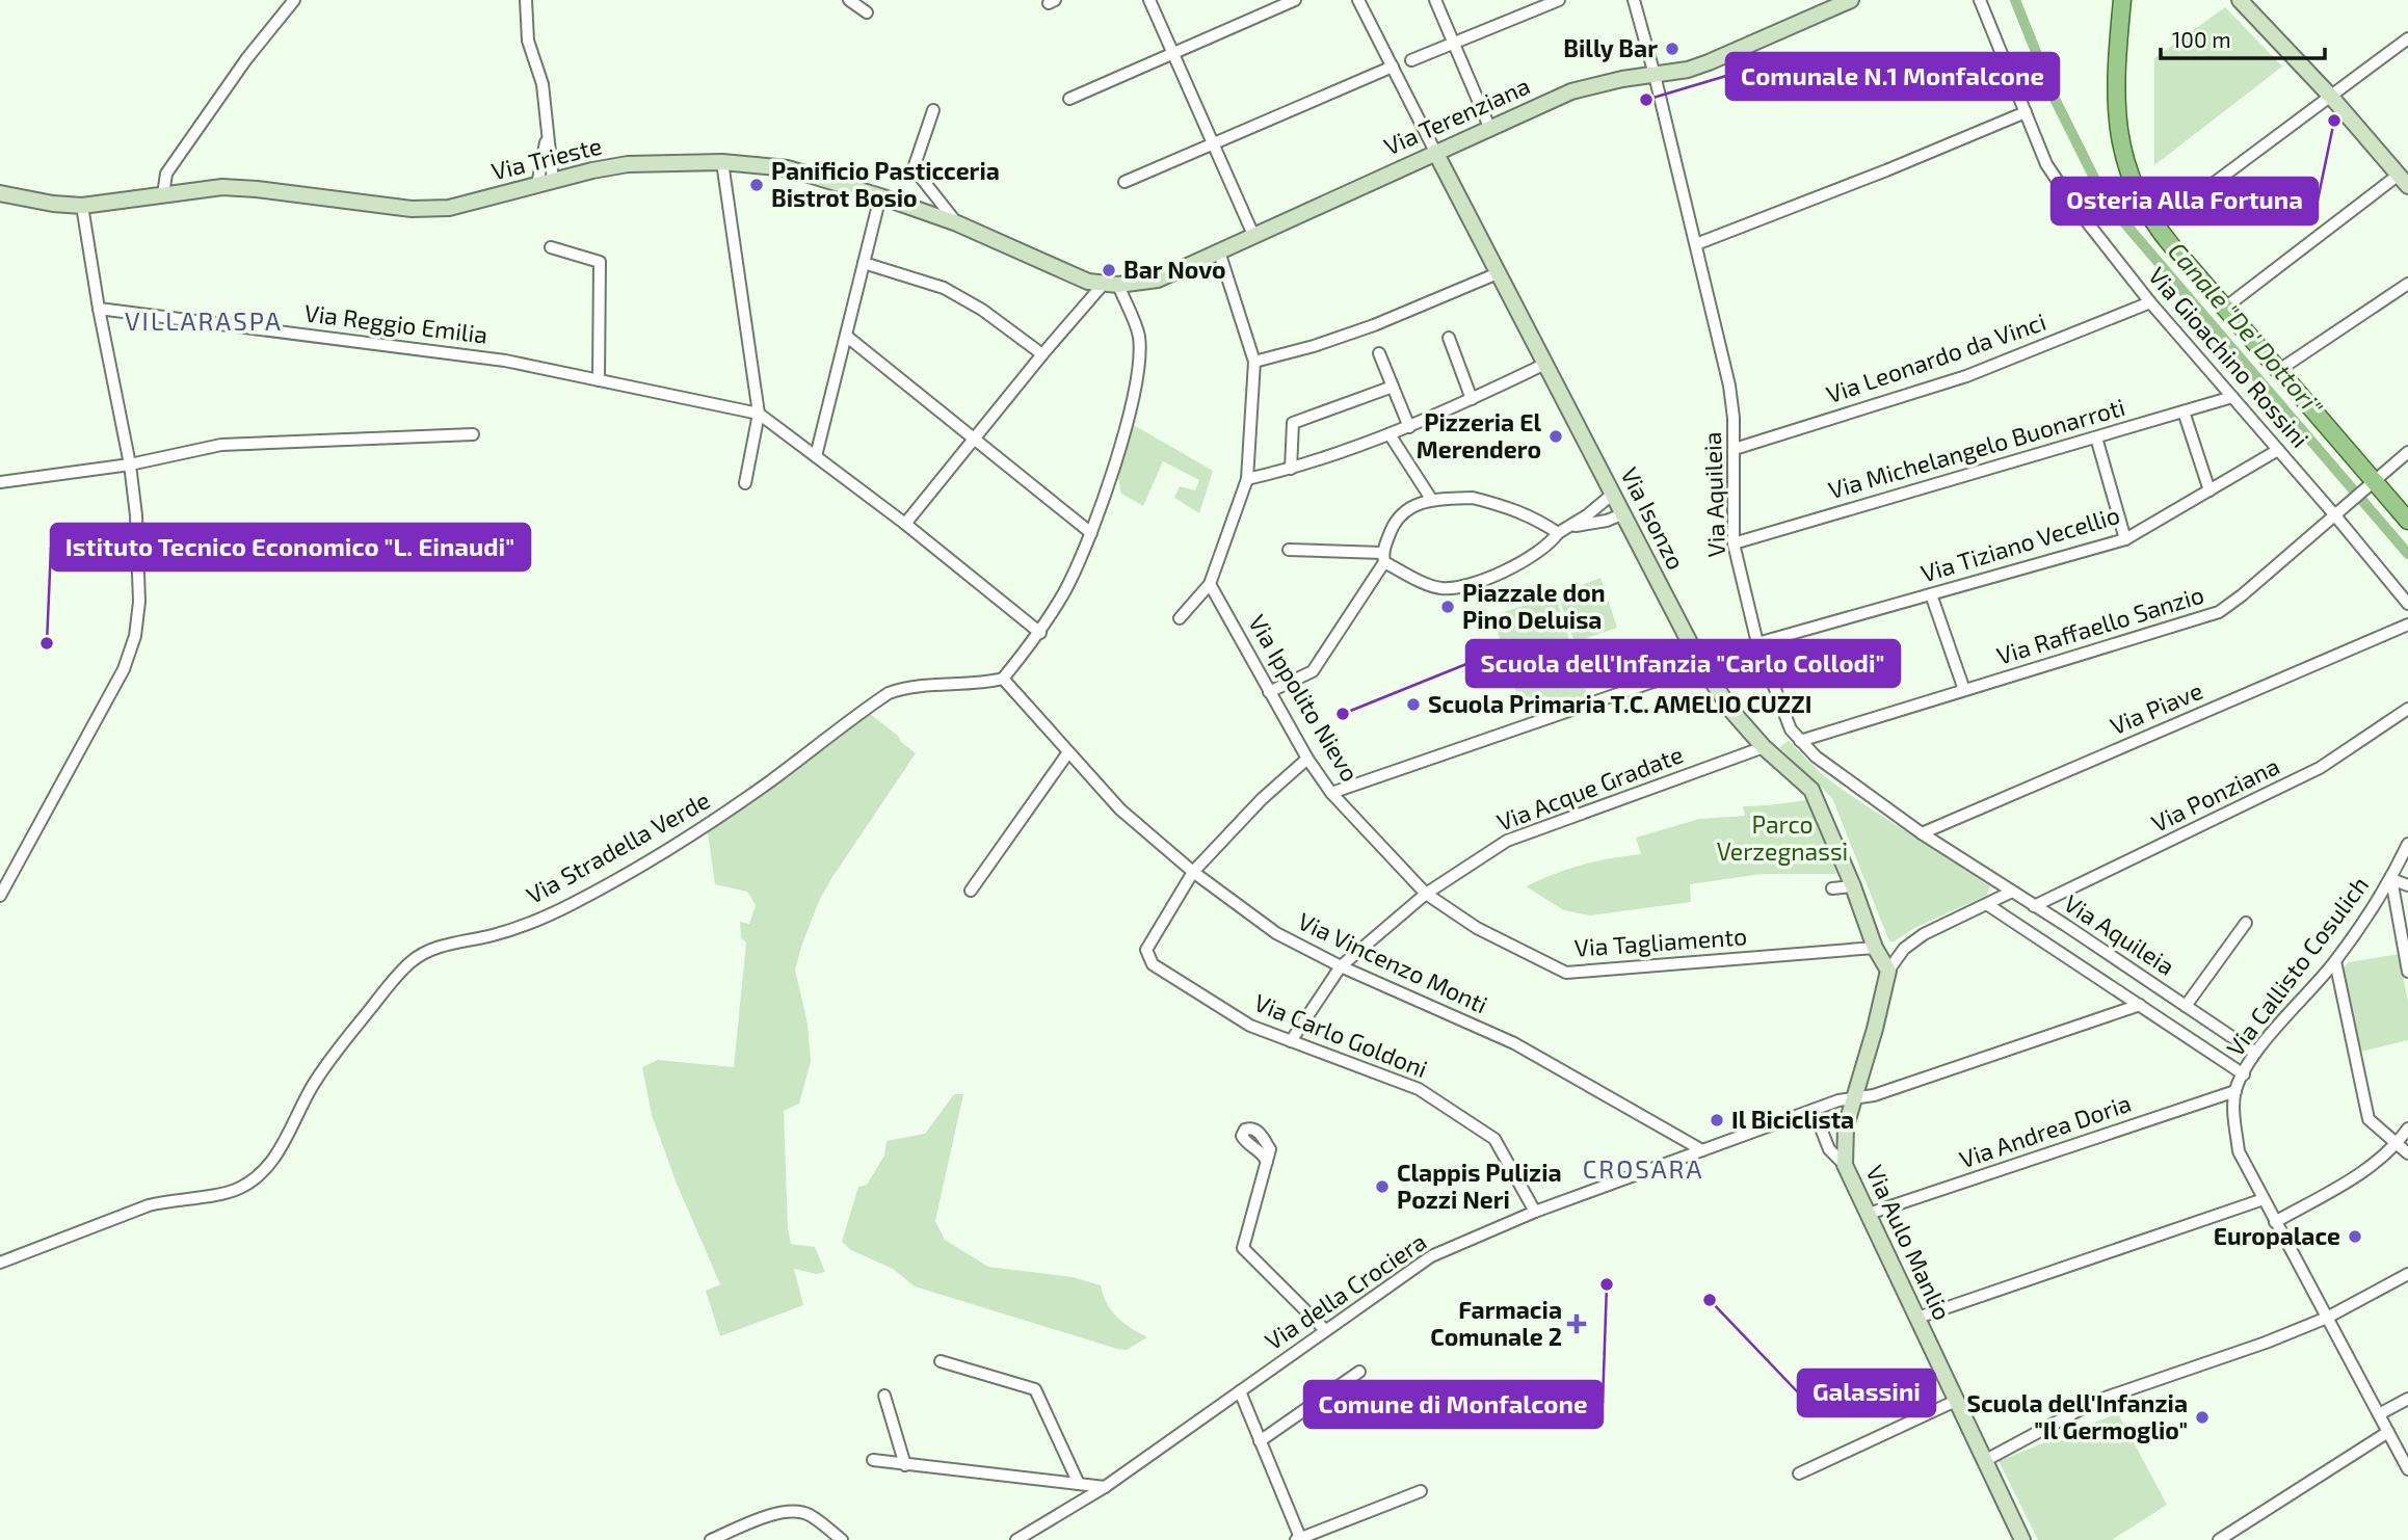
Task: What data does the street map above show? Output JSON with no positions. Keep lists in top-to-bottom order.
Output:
{
  "streets": {
    "street": [
      "Via Terenziana",
      "Via Trieste",
      "Via Reggio Emilia",
      "Via Gioachino Rossini",
      "Via Leonardo da Vinci",
      "Via Michelangelo Buonarroti",
      "Via Aquileia",
      "Via Isonzo",
      "Via Tiziano Vecellio",
      "Via Raffaello Sanzio",
      "Via Ippolito Nievo",
      "Via Piave",
      "Via Acque Gradate",
      "Via Ponziana",
      "Via Stradella Verde",
      "Via Tagliamento",
      "Via Vincenzo Monti",
      "Via Callisto Cosulich",
      "Via Carlo Goldoni",
      "Via Andrea Doria",
      "Via Aulo Manlio",
      "Via della Crociera"
    ]
  },
  "crossings": [
    ["Via Terenziana", "Via Trieste"],
    ["Via Terenziana", "Via Aquileia"],
    ["Via Terenziana", "Via Isonzo"],
    ["Via Gioachino Rossini", "Via Leonardo da Vinci"],
    ["Via Gioachino Rossini", "Via Michelangelo Buonarroti"],
    ["Via Gioachino Rossini", "Via Tiziano Vecellio"],
    ["Via Gioachino Rossini", "Via Raffaello Sanzio"],
    ["Via Leonardo da Vinci", "Via Aquileia"],
    ["Via Michelangelo Buonarroti", "Via Aquileia"],
    ["Via Aquileia", "Via Tiziano Vecellio"],
    ["Via Aquileia", "Via Raffaello Sanzio"],
    ["Via Aquileia", "Via Piave"],
    ["Via Aquileia", "Via Ponziana"],
    ["Via Aquileia", "Via Callisto Cosulich"],
    ["Via Aquileia", "Via Aulo Manlio"],
    ["Via Aquileia", "Via della Crociera"],
    ["Via Isonzo", "Via Acque Gradate"],
    ["Via Isonzo", "Via Tagliamento"],
    ["Via Isonzo", "Via Aulo Manlio"],
    ["Via Ippolito Nievo", "Via Acque Gradate"],
    ["Via Ippolito Nievo", "Via Tagliamento"],
    ["Via Acque Gradate", "Via Tagliamento"],
    ["Via Acque Gradate", "Via Vincenzo Monti"],
    ["Via Acque Gradate", "Via Carlo Goldoni"],
    ["Via Stradella Verde", "Via Vincenzo Monti"],
    ["Via Vincenzo Monti", "Via Carlo Goldoni"],
    ["Via Vincenzo Monti", "Via della Crociera"],
    ["Via Callisto Cosulich", "Via Andrea Doria"],
    ["Via Carlo Goldoni", "Via della Crociera"],
    ["Via Andrea Doria", "Via Aulo Manlio"],
    ["Via Aulo Manlio", "Via della Crociera"]
  ],
  "districts": ["VILLARASPA", "CROSARA"],
  "water": ["Canale \"De' Dottori\""],
  "parks": ["Parco Verzegnassi"],
  "places": {
    "other": [
      "Billy Bar",
      "Comunale N.1 Monfalcone",
      "Osteria Alla Fortuna",
      "Panificio Pasticceria Bistrot Bosio",
      "Bar Novo",
      "Pizzeria El Merendero",
      "Piazzale don Pino Deluisa",
      "Istituto Tecnico Economico \"L. Einaudi\"",
      "Scuola Primaria T.C. AMELIO CUZZI",
      "Scuola dell'Infanzia \"Carlo Collodi\"",
      "Il Biciclista",
      "Clappis Pulizia Pozzi Neri",
      "Europalace",
      "Comune di Monfalcone",
      "Galassini",
      "Scuola dell'Infanzia \"Il Germoglio\""
    ],
    "health": ["Farmacia Comunale 2"]
  },
  "scale_bar": "100 m"
}
